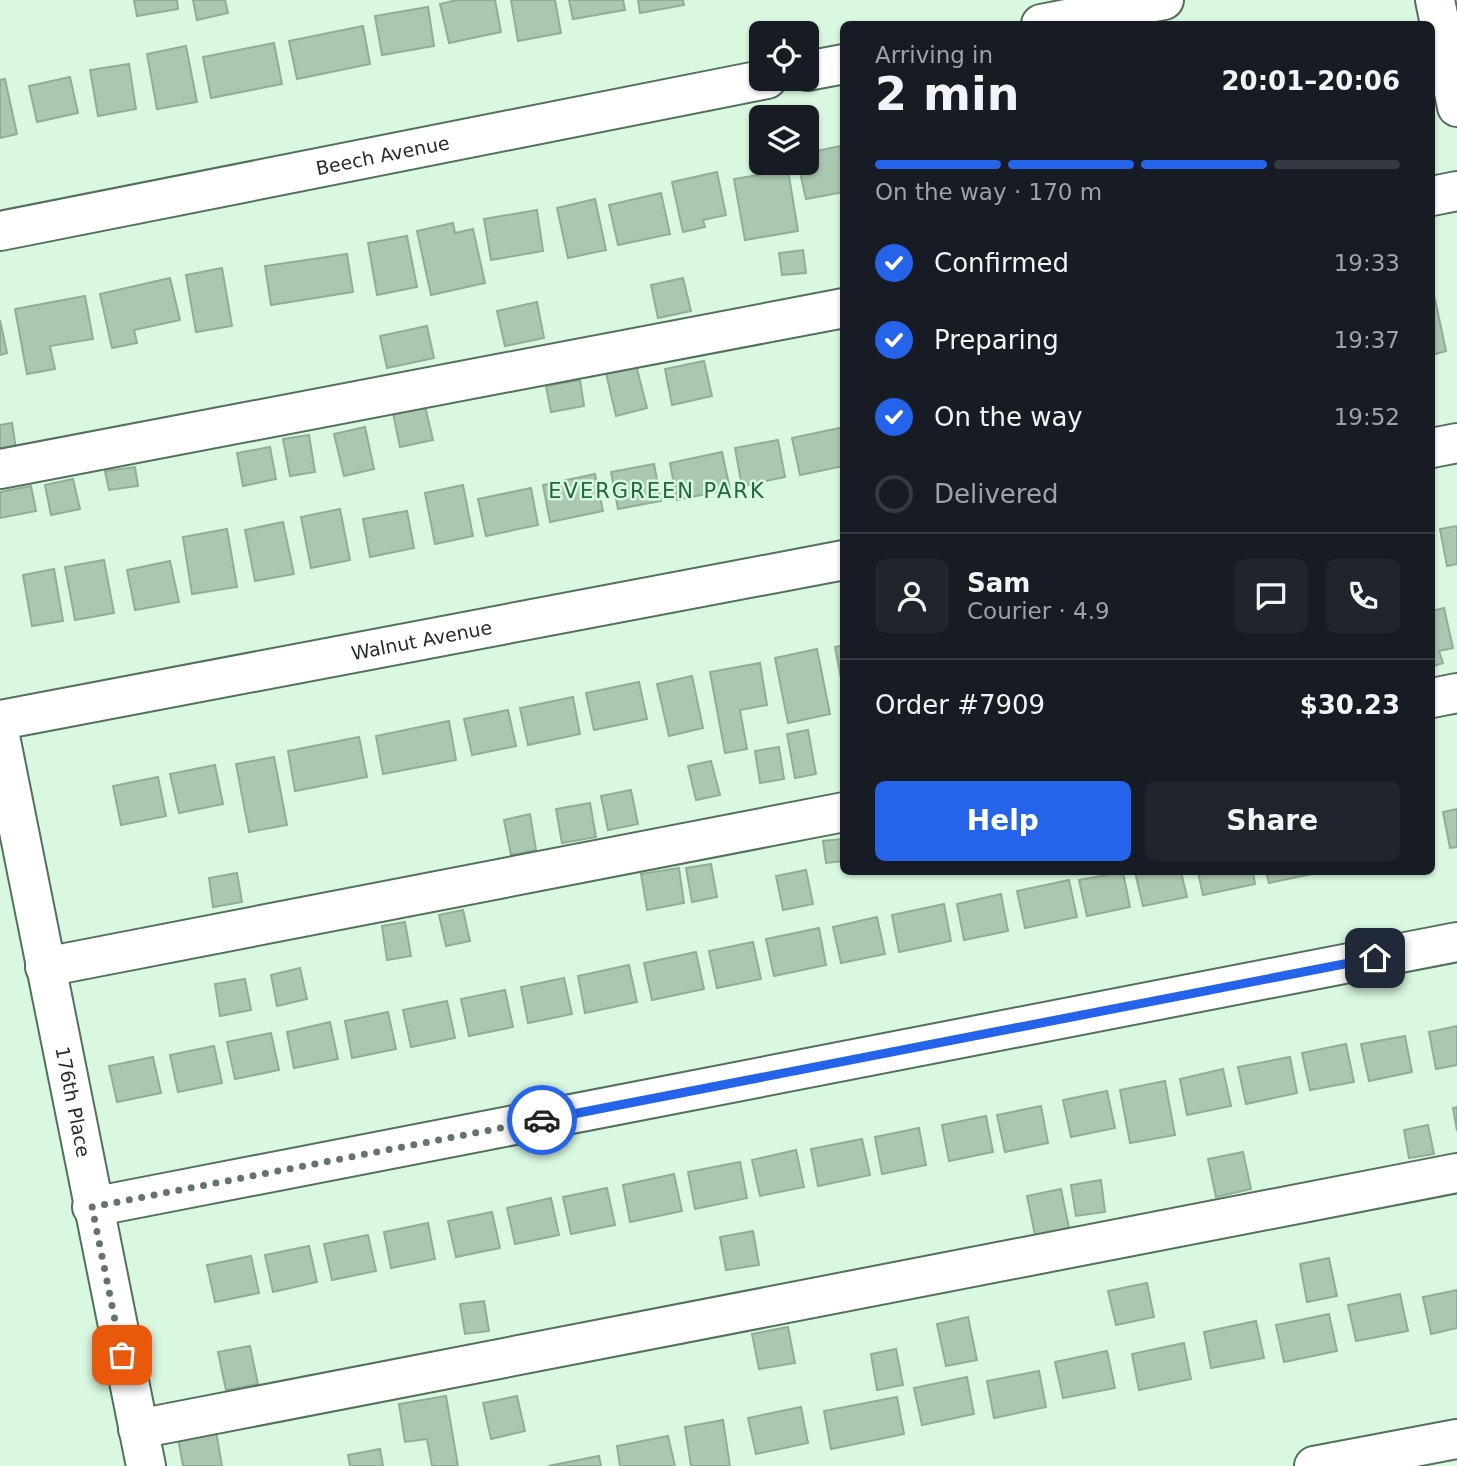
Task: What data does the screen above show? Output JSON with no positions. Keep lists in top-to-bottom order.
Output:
{
  "streets": {
    "street": ["Beech Avenue", "Walnut Avenue", "176th Place"]
  },
  "districts": ["EVERGREEN PARK"],
  "page": {
    "heading": ["2 min", "Arriving in", "20:01–20:06"],
    "panel": [
      "Sam",
      "Courier · 4.9",
      "Order #7909",
      "$30.23"
    ],
    "bar": "On the way · 170 m",
    "list": [
      ["Confirmed", "19:33"],
      ["Preparing", "19:37"],
      ["On the way", "19:52"],
      "Delivered"
    ],
    "buttons": ["Help", "Share"]
  }
}
